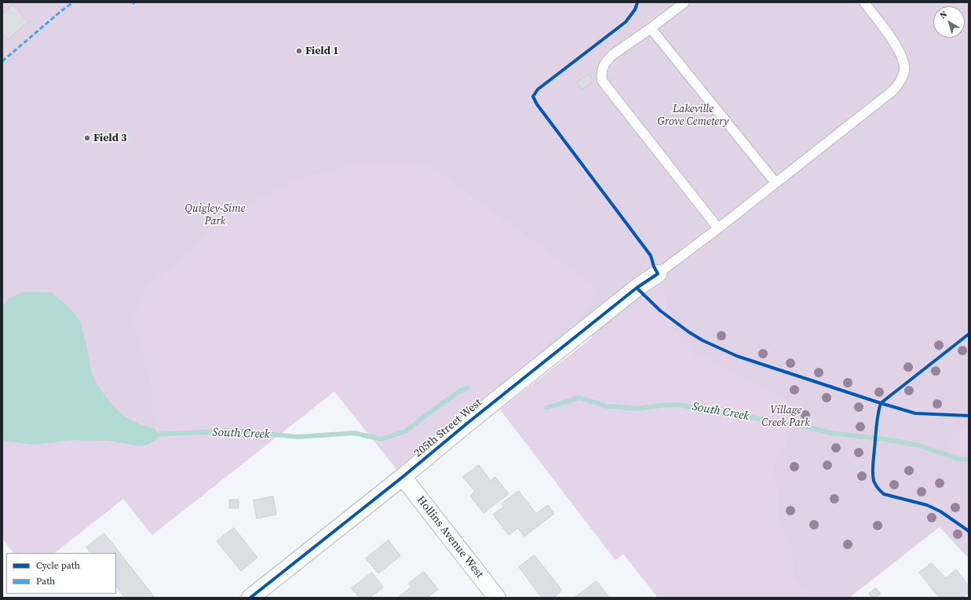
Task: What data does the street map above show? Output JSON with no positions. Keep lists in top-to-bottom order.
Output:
{
  "streets": {
    "street": ["205th Street West", "Hollins Avenue West"]
  },
  "crossings": [
    ["205th Street West", "Hollins Avenue West"]
  ],
  "water": ["South Creek"],
  "parks": ["Lakeville Grove Cemetery", "Quigley-Sime Park", "Village Creek Park"],
  "places": ["Field 1", "Field 3"],
  "legend": ["Cycle path", "Path"],
  "north": "top left"
}
